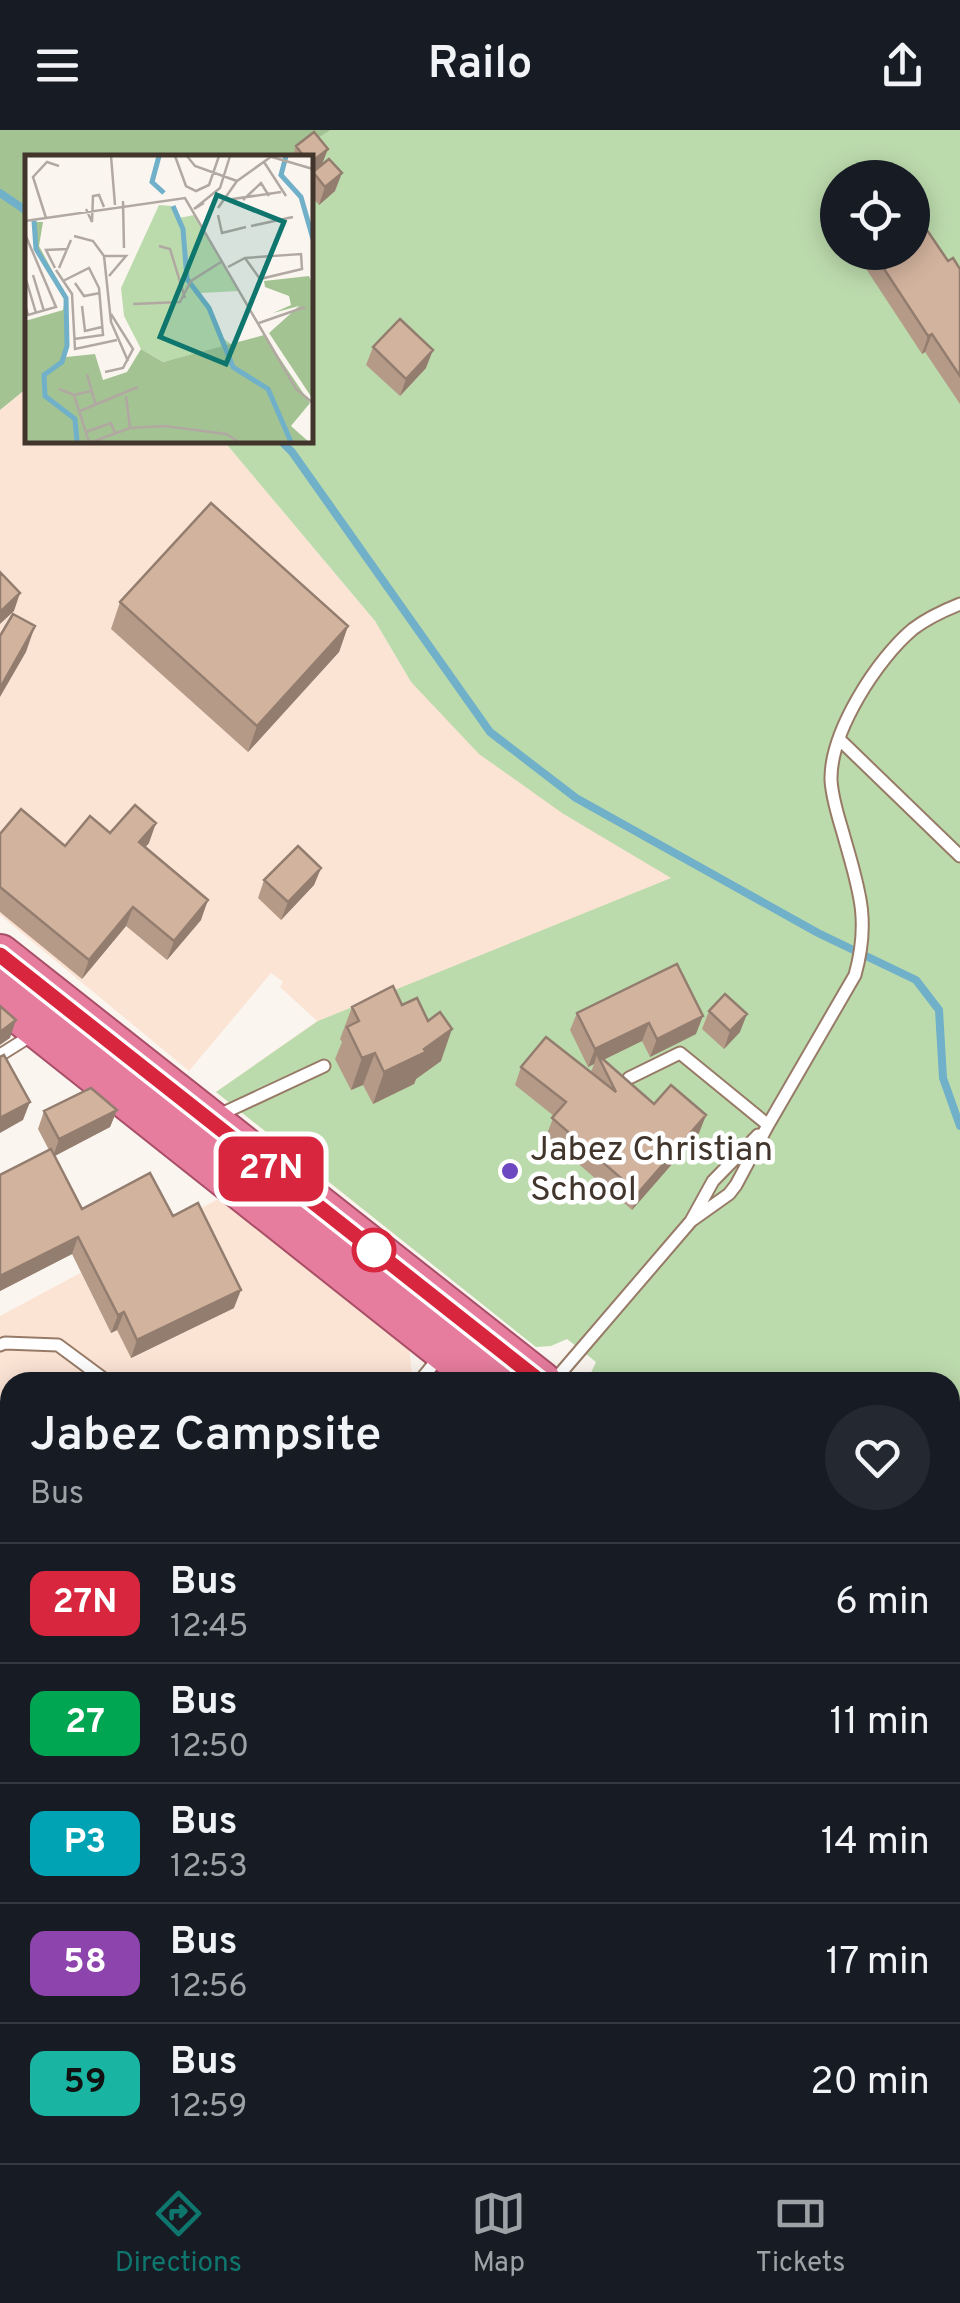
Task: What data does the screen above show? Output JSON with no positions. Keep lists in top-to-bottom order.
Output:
{
  "places": ["Jabez Christian School"],
  "lines": ["bus line 27N"],
  "page": {
    "header": "Railo",
    "on_map": "27N",
    "heading": ["Jabez Campsite", "Bus"],
    "list": [
      {
        "mark": "27N",
        "name": "Bus",
        "note": "12:45",
        "value": "6 min"
      },
      {
        "mark": "27",
        "name": "Bus",
        "note": "12:50",
        "value": "11 min"
      },
      {
        "mark": "P3",
        "name": "Bus",
        "note": "12:53",
        "value": "14 min"
      },
      {
        "mark": "58",
        "name": "Bus",
        "note": "12:56",
        "value": "17 min"
      },
      {
        "mark": "59",
        "name": "Bus",
        "note": "12:59",
        "value": "20 min"
      }
    ],
    "tabs": ["Directions", "Map", "Tickets"]
  }
}
